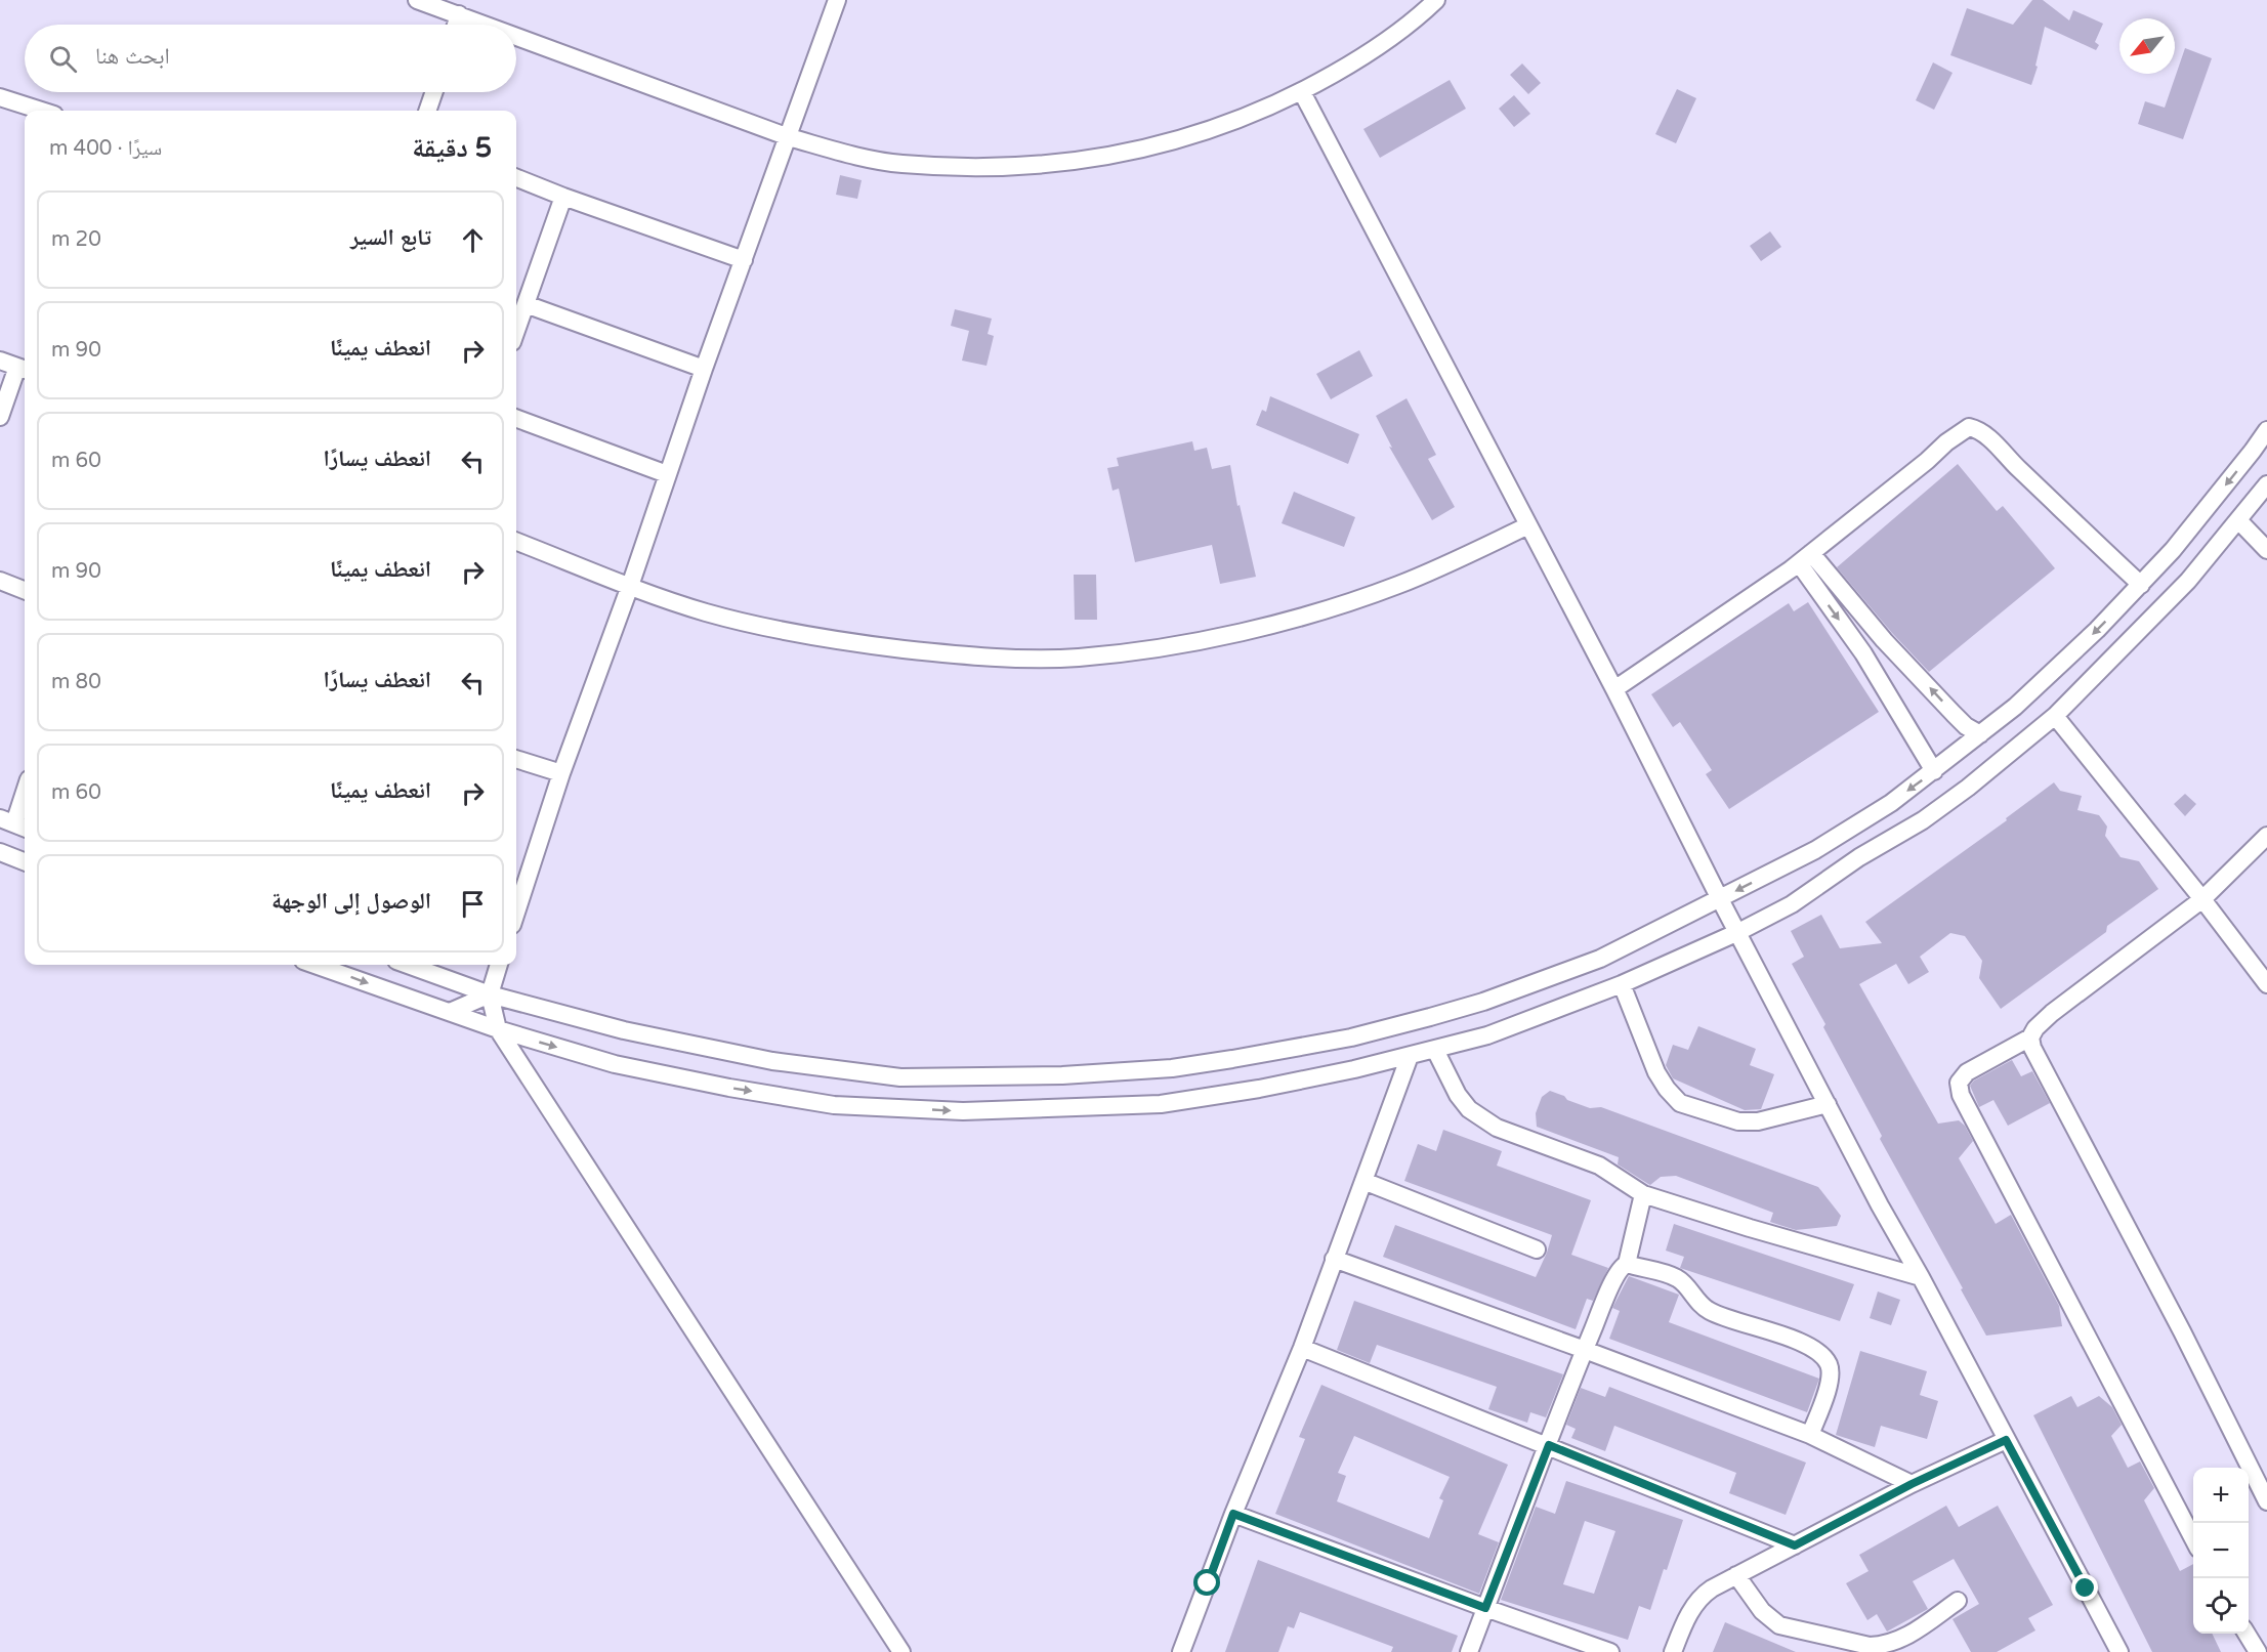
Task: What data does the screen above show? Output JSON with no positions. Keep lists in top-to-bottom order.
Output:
{
  "north": "bottom left",
  "page": {
    "search": "ابحث هنا",
    "heading": ["5 دقيقة", "سيرًا · 400 m"],
    "list": [
      ["تابع السير", "20 m"],
      ["انعطف يمينًا", "90 m"],
      ["انعطف يسارًا", "60 m"],
      ["انعطف يمينًا", "90 m"],
      ["انعطف يسارًا", "80 m"],
      ["انعطف يمينًا", "60 m"],
      "الوصول إلى الوجهة"
    ],
    "map_buttons": ["+", "−"]
  }
}
